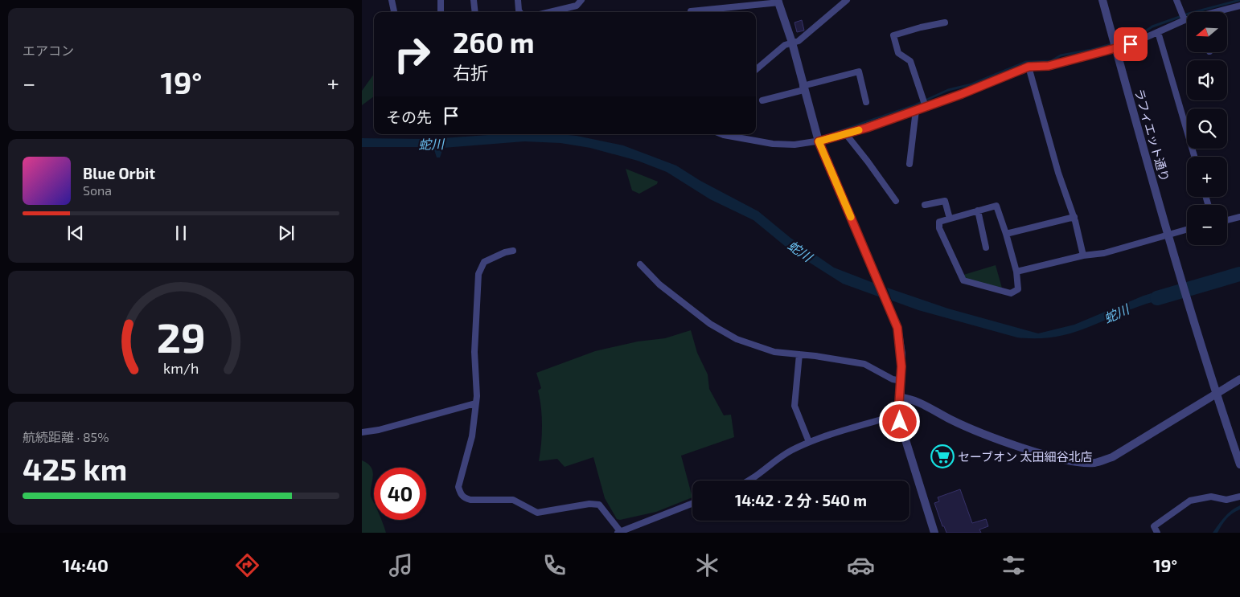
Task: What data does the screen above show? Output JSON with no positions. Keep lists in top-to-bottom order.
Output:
{
  "streets": {
    "street": ["ラフィエット通り"]
  },
  "water": ["蛇川"],
  "places": {
    "supermarket": ["セーブオン 太田細谷北店"]
  },
  "north": "left",
  "page": {
    "tile": [
      "エアコン",
      ["航続距離 · 85%", "425 km"]
    ],
    "map_buttons": ["+", "−"],
    "turn": ["260 m", "右折"],
    "heat": ["−", "19°", "+"],
    "then": "その先",
    "song": ["Blue Orbit", "Sona"],
    "limit": "40",
    "trip": "14:42 · 2 分 · 540 m",
    "tabs": ["14:40", "19°"],
    "gauge": ["29", "km/h"]
  }
}
